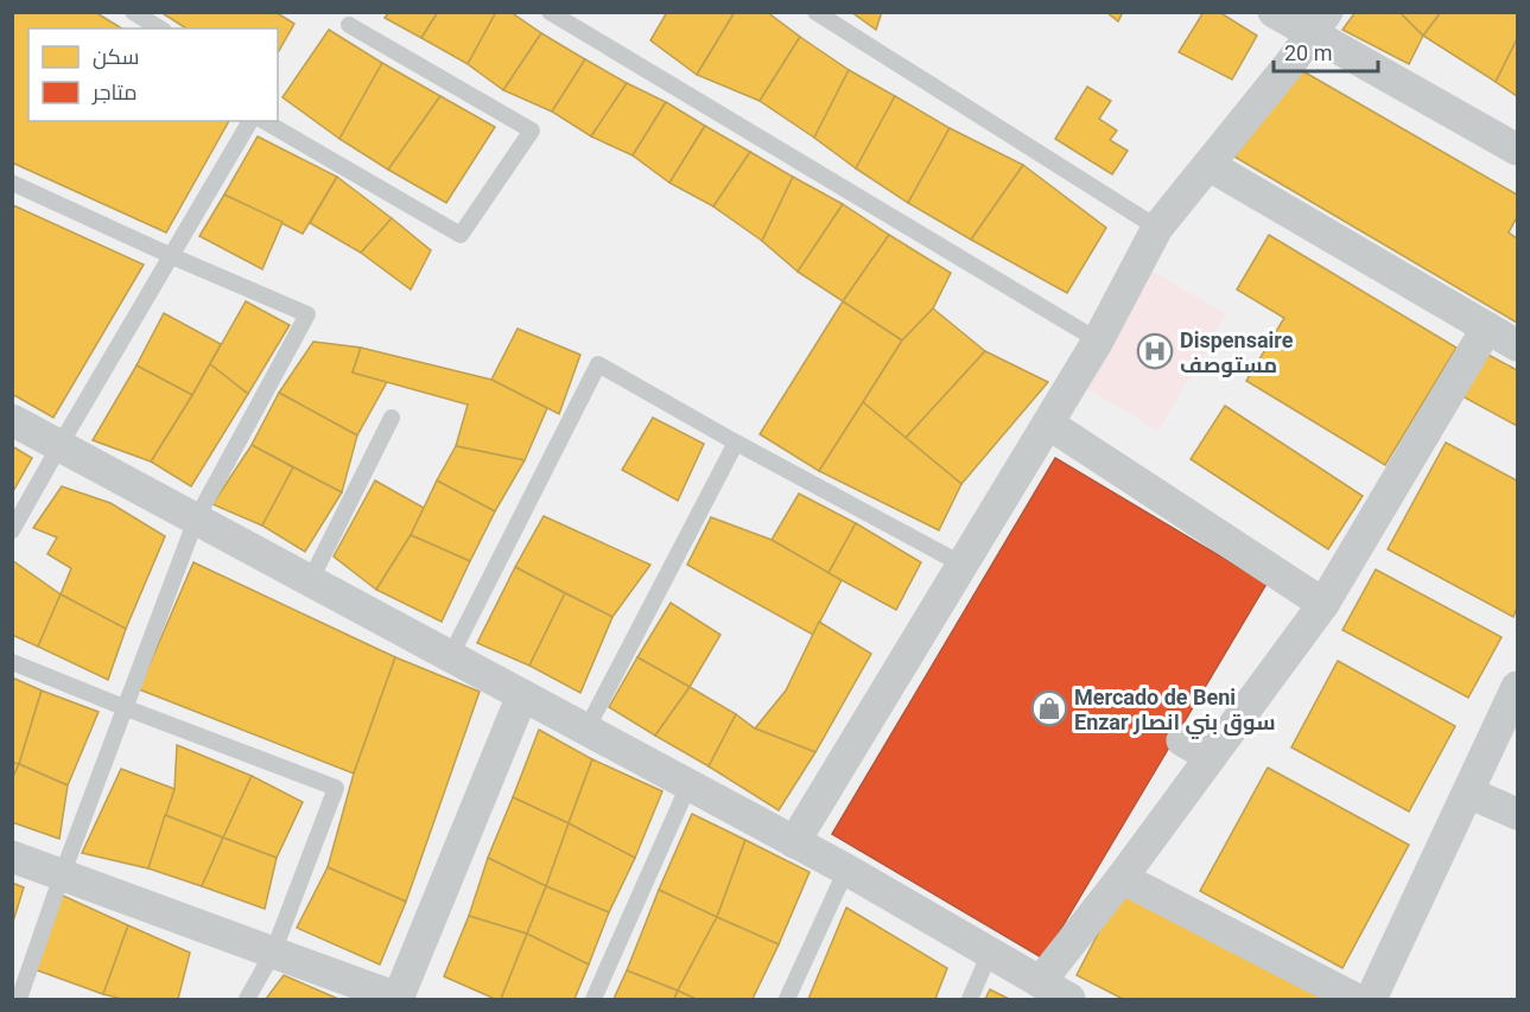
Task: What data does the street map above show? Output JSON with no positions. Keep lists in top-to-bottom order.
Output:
{
  "places": {
    "hospital": ["Dispensaire مستوصف"],
    "shop": ["Mercado de Beni Enzar سوق بني انصار"]
  },
  "legend": ["سكن", "متاجر"],
  "scale_bar": "20 m"
}
